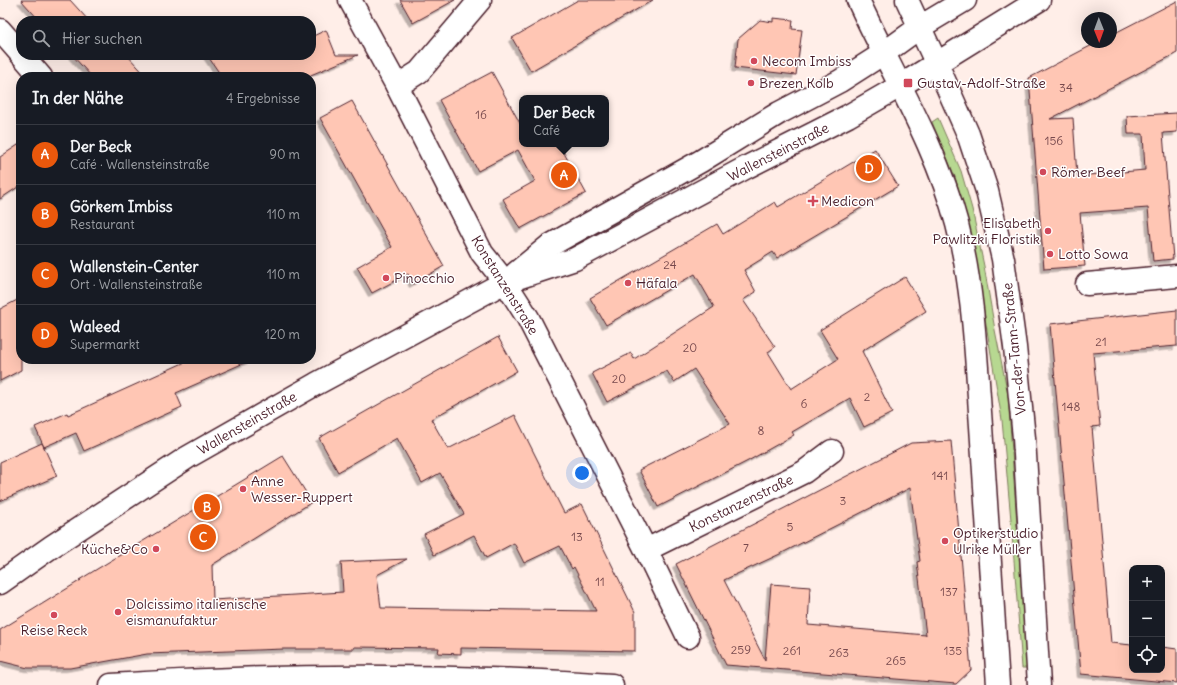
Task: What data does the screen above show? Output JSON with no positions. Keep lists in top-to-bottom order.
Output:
{
  "streets": {
    "street": ["Wallensteinstraße", "Konstanzenstraße", "Von-der-Tann-Straße"]
  },
  "crossings": [
    ["Wallensteinstraße", "Konstanzenstraße"],
    ["Wallensteinstraße", "Von-der-Tann-Straße"]
  ],
  "places": {
    "other": [
      "Necom Imbiss",
      "Brezen Kolb",
      "Römer Beef",
      "Elisabeth Pawlitzki Floristik",
      "Lotto Sowa",
      "Pinocchio",
      "Häfala",
      "Anne Wesser-Ruppert",
      "Optikerstudio Ulrike Müller",
      "Küche&Co",
      "Dolcissimo italienische eismanufaktur",
      "Reise Reck"
    ],
    "transit": ["Gustav-Adolf-Straße"],
    "health": ["Medicon"]
  },
  "house_numbers": [
    "34",
    "16",
    "156",
    "24",
    "21",
    "20",
    "20",
    "2",
    "6",
    "148",
    "8",
    "141",
    "3",
    "5",
    "13",
    "7",
    "11",
    "137",
    "259",
    "261",
    "135",
    "263",
    "265"
  ],
  "north": "bottom",
  "page": {
    "search": "Hier suchen",
    "heading": ["In der Nähe", "4 Ergebnisse"],
    "popup": ["Der Beck", "Café"],
    "list": [
      {
        "mark": "A",
        "name": "Der Beck",
        "note": "Café · Wallensteinstraße",
        "value": "90 m"
      },
      {
        "mark": "B",
        "name": "Görkem Imbiss",
        "note": "Restaurant",
        "value": "110 m"
      },
      {
        "mark": "C",
        "name": "Wallenstein-Center",
        "note": "Ort · Wallensteinstraße",
        "value": "110 m"
      },
      {
        "mark": "D",
        "name": "Waleed",
        "note": "Supermarkt",
        "value": "120 m"
      }
    ],
    "pins": [
      "D",
      "A",
      "B",
      "C"
    ],
    "map_buttons": ["+", "−"]
  }
}
